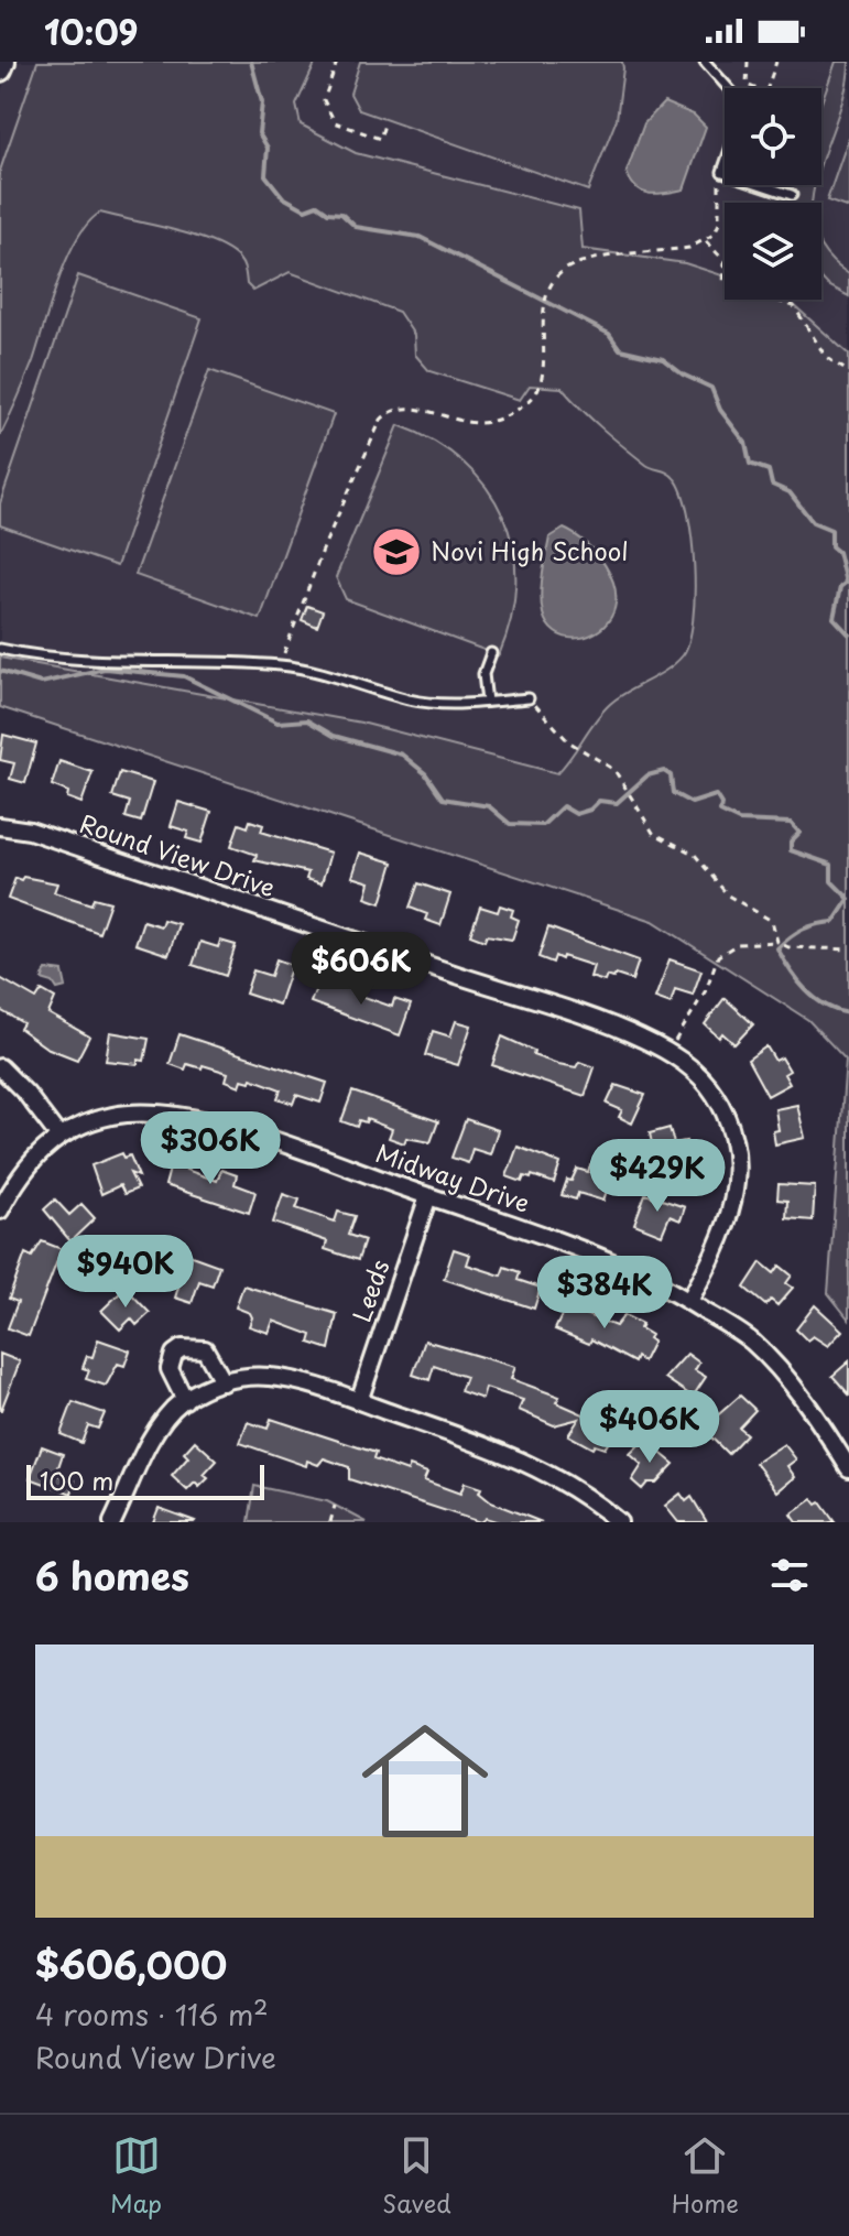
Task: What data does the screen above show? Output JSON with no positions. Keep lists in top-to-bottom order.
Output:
{
  "streets": {
    "street": ["Round View Drive", "Midway Drive", "Leeds"]
  },
  "crossings": [
    ["Round View Drive", "Midway Drive"],
    ["Midway Drive", "Leeds"]
  ],
  "places": {
    "school or university": ["Novi High School"]
  },
  "scale_bar": "100 m",
  "page": {
    "status": "10:09",
    "price": [
      "$606K",
      "$306K",
      "$429K",
      "$940K",
      "$384K",
      "$406K"
    ],
    "scale": "100 m",
    "heading": "6 homes",
    "list": [
      {
        "name": "$606,000",
        "note": "4 rooms · 116 m² · Round View Drive"
      }
    ],
    "tabs": ["Map", "Saved", "Home"]
  }
}
